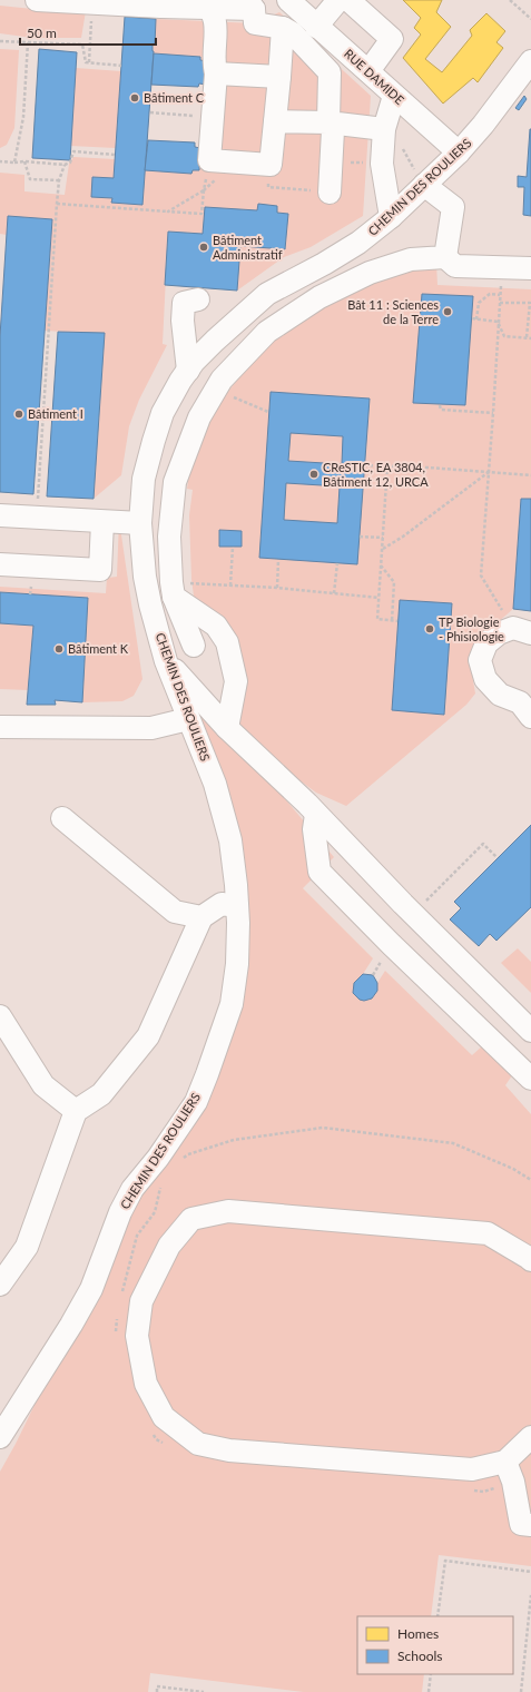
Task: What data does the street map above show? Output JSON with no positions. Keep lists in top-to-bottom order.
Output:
{
  "streets": {
    "street": ["RUE DAMIDE", "CHEMIN DES ROULIERS"]
  },
  "crossings": [
    ["RUE DAMIDE", "CHEMIN DES ROULIERS"]
  ],
  "places": [
    "Bâtiment C",
    "Bâtiment Administratif",
    "Bât 11 : Sciences de la Terre",
    "Bâtiment I",
    "CReSTIC, EA 3804, Bâtiment 12, URCA",
    "TP Biologie - Phisiologie",
    "Bâtiment K"
  ],
  "legend": ["Homes", "Schools"],
  "scale_bar": "50 m"
}
